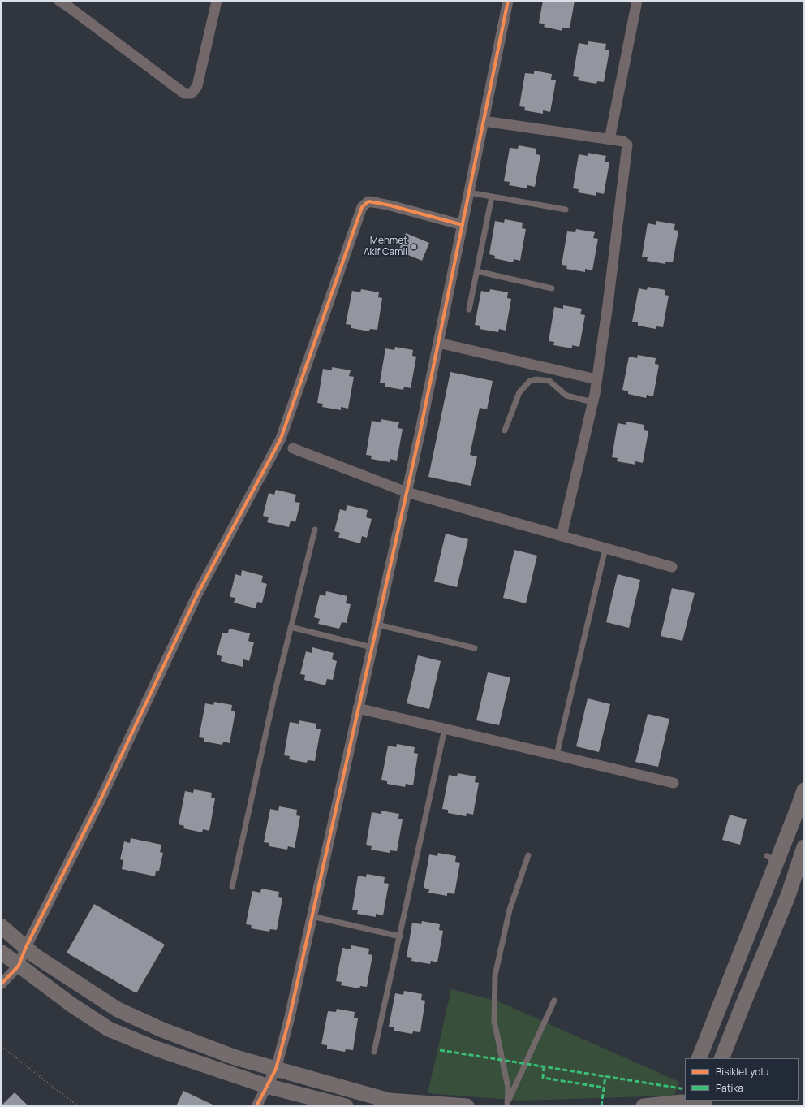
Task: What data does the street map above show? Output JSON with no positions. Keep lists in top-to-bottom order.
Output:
{
  "places": ["Mehmet Akif Camii"],
  "legend": ["Bisiklet yolu", "Patika"]
}
